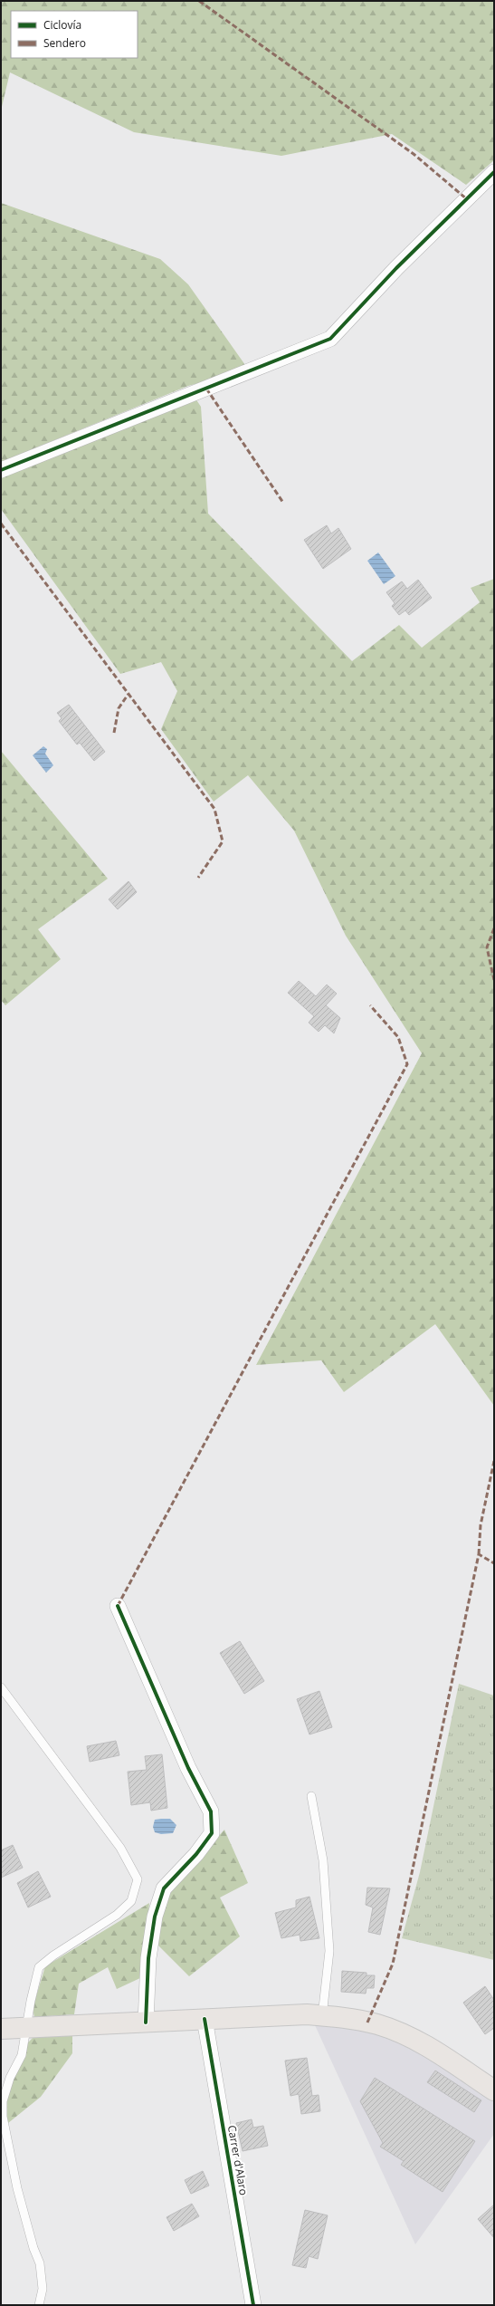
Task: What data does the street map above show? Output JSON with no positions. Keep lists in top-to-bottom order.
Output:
{
  "streets": {
    "street": ["Carrer d'Alaro"]
  },
  "legend": ["Ciclovía", "Sendero"]
}
